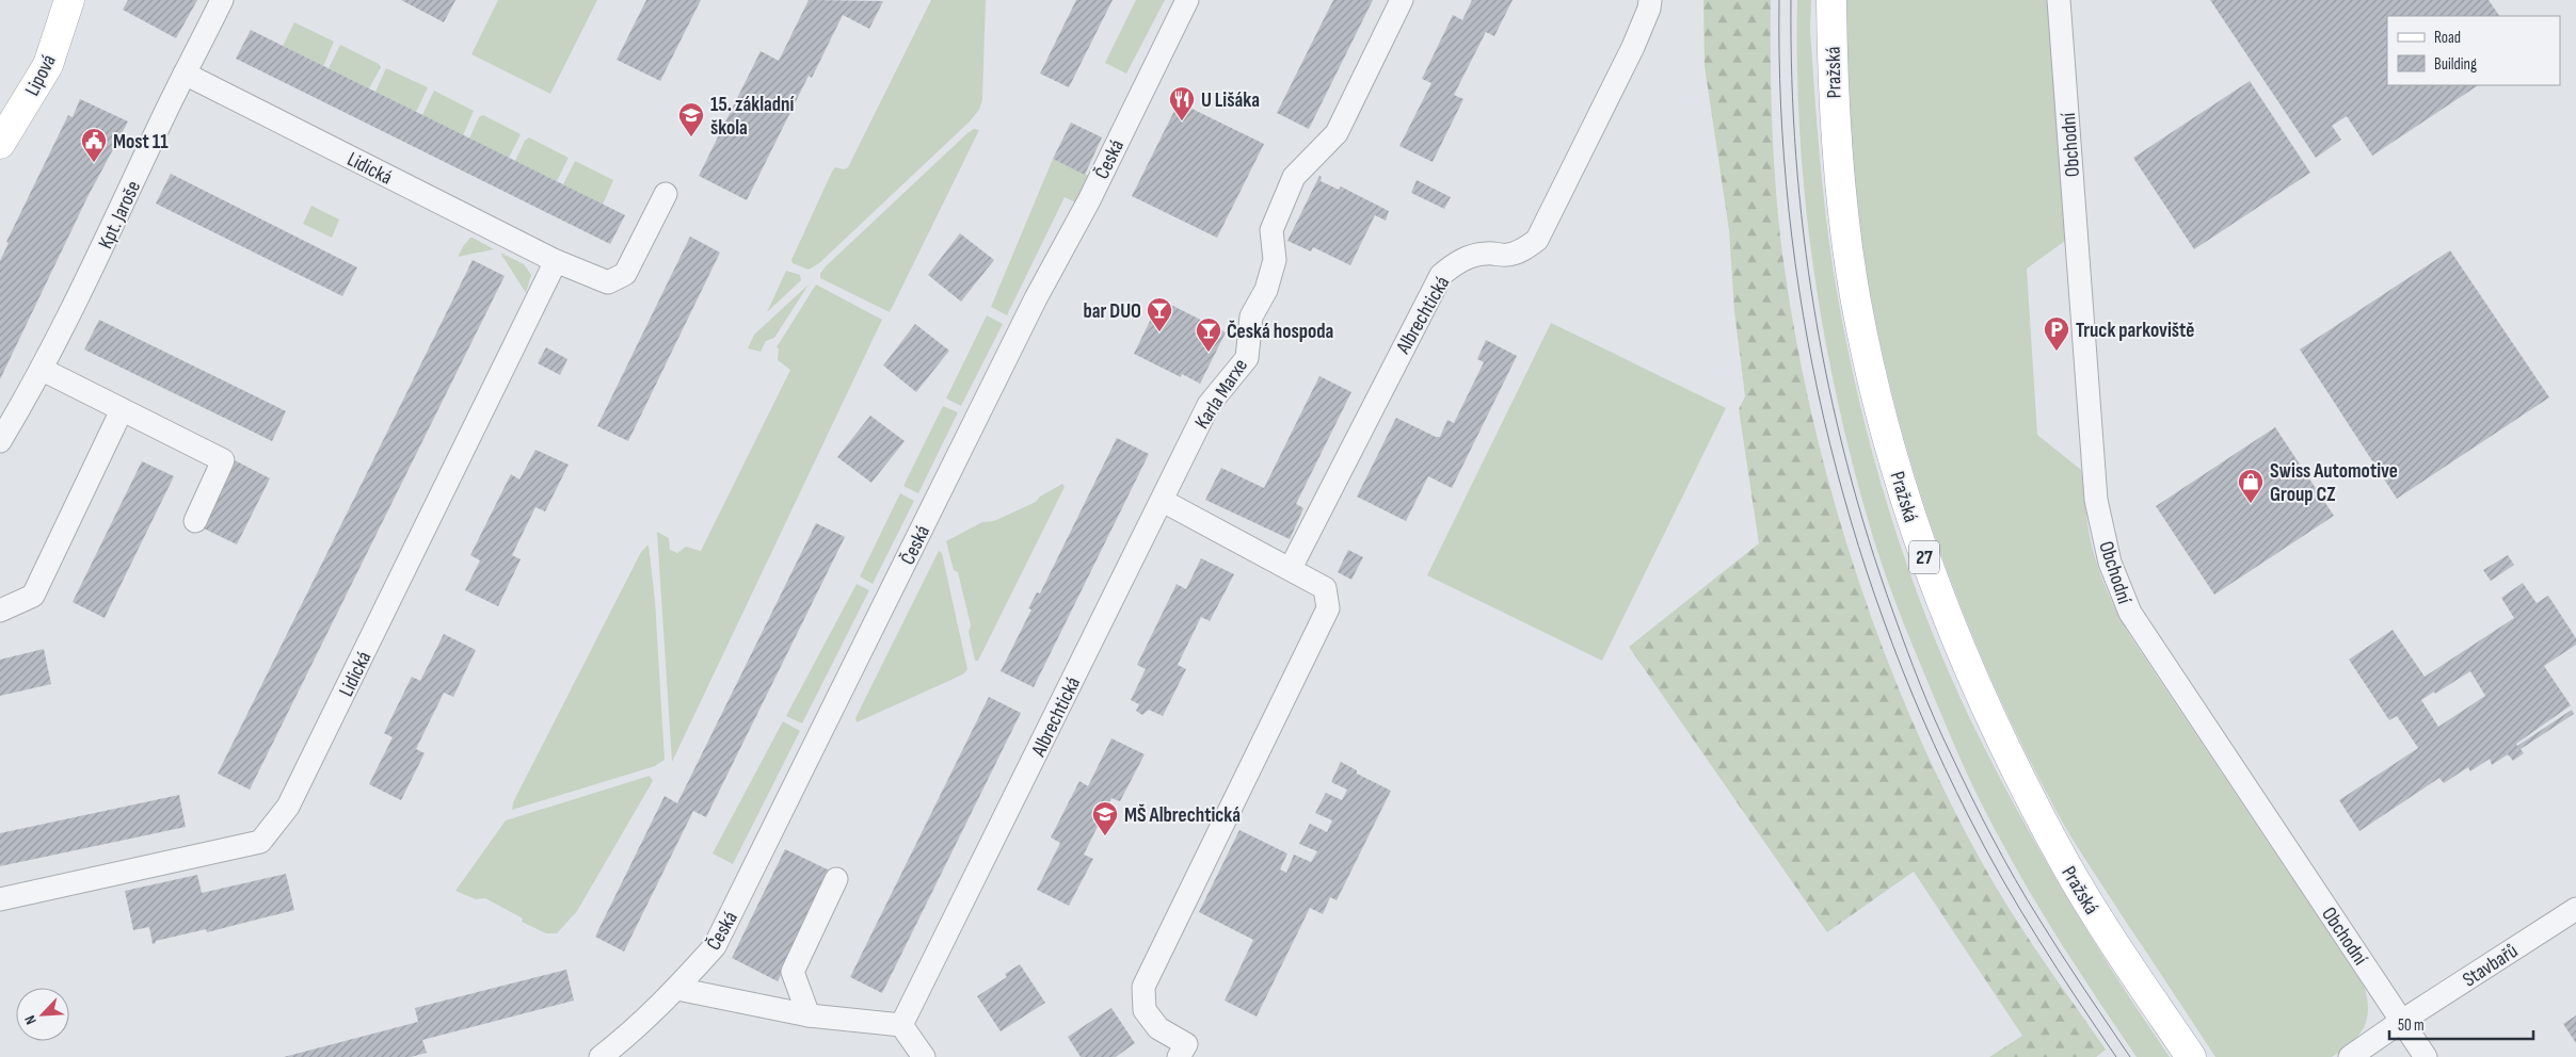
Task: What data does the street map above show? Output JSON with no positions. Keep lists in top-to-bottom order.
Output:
{
  "streets": {
    "main road": ["Pražská", "Lipová", "27"],
    "street": [
      "Obchodní",
      "Česká",
      "Lidická",
      "Kpt. Jaroše",
      "Albrechtická",
      "Karla Marxe",
      "Stavbařů"
    ]
  },
  "crossings": [
    ["Obchodní", "Stavbařů"],
    ["Lidická", "Kpt. Jaroše"],
    ["Albrechtická", "Karla Marxe"]
  ],
  "places": {
    "restaurant": ["U Lišáka"],
    "school or university": ["15. základní škola", "MŠ Albrechtická"],
    "public building": ["Most 11"],
    "bar": ["bar DUO", "Česká hospoda"],
    "parking": ["Truck parkoviště"],
    "shop": ["Swiss Automotive Group CZ"]
  },
  "legend": ["Road", "Building"],
  "scale_bar": "50 m",
  "north": "bottom left"
}
